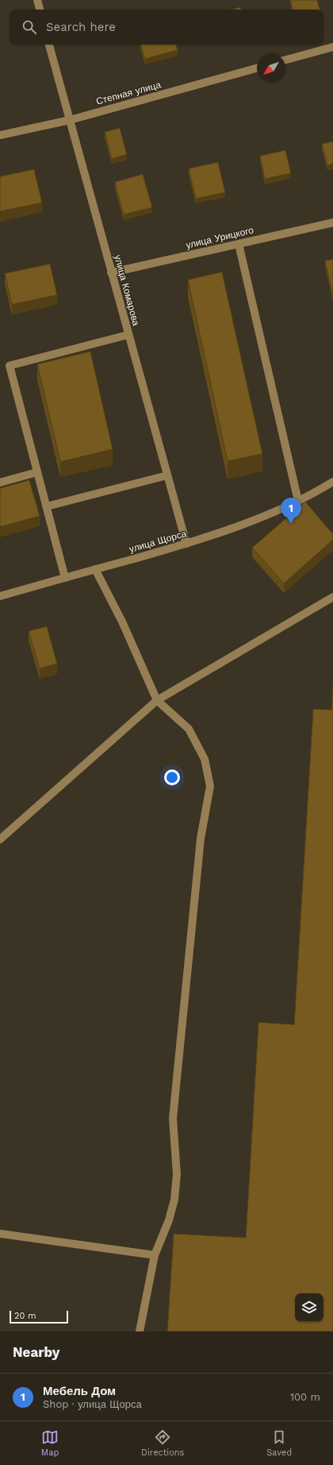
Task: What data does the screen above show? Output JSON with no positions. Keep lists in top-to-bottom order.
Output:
{
  "streets": {
    "street": [
      "Степная улица",
      "улица Урицкого",
      "улица Комарова",
      "улица Щорса"
    ]
  },
  "crossings": [
    ["Степная улица", "улица Комарова"],
    ["улица Урицкого", "улица Комарова"],
    ["улица Комарова", "улица Щорса"]
  ],
  "scale_bar": "20 m",
  "north": "bottom left",
  "page": {
    "search": "Search here",
    "pins": "1",
    "scale": "20 m",
    "heading": "Nearby",
    "list": [
      {
        "mark": "1",
        "name": "Мебель Дом",
        "note": "Shop · улица Щорса",
        "value": "100 m"
      }
    ],
    "nav": ["Map", "Directions", "Saved"]
  }
}
